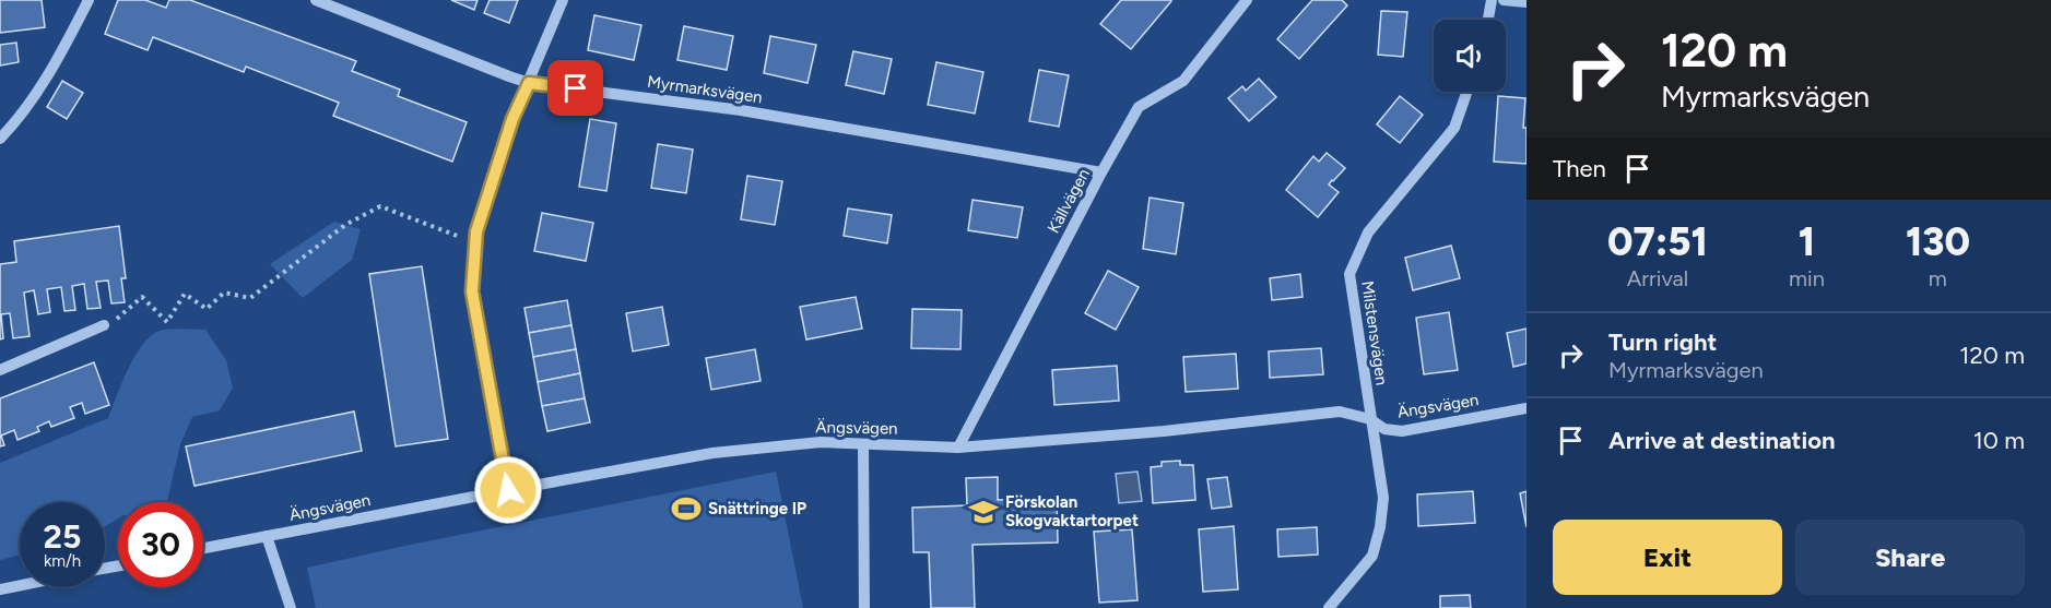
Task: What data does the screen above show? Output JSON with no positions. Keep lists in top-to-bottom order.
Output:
{
  "streets": {
    "street": [
      "Myrmarksvägen",
      "Källvägen",
      "Milstensvägen",
      "Ängsvägen"
    ]
  },
  "crossings": [
    ["Myrmarksvägen", "Källvägen"],
    ["Källvägen", "Ängsvägen"],
    ["Milstensvägen", "Ängsvägen"]
  ],
  "places": {
    "sports": ["Snättringe IP"],
    "school or university": ["Förskolan Skogvaktartorpet"]
  },
  "page": {
    "turn": ["120 m", "Myrmarksvägen"],
    "then": "Then",
    "eta": [
      "07:51",
      "Arrival",
      "1",
      "min",
      "130",
      "m"
    ],
    "list": [
      {
        "name": "Turn right",
        "note": "Myrmarksvägen",
        "value": "120 m"
      },
      {
        "name": "Arrive at destination",
        "value": "10 m"
      }
    ],
    "speed": "25 km/h",
    "limit": "30",
    "buttons": ["Exit", "Share"]
  }
}
